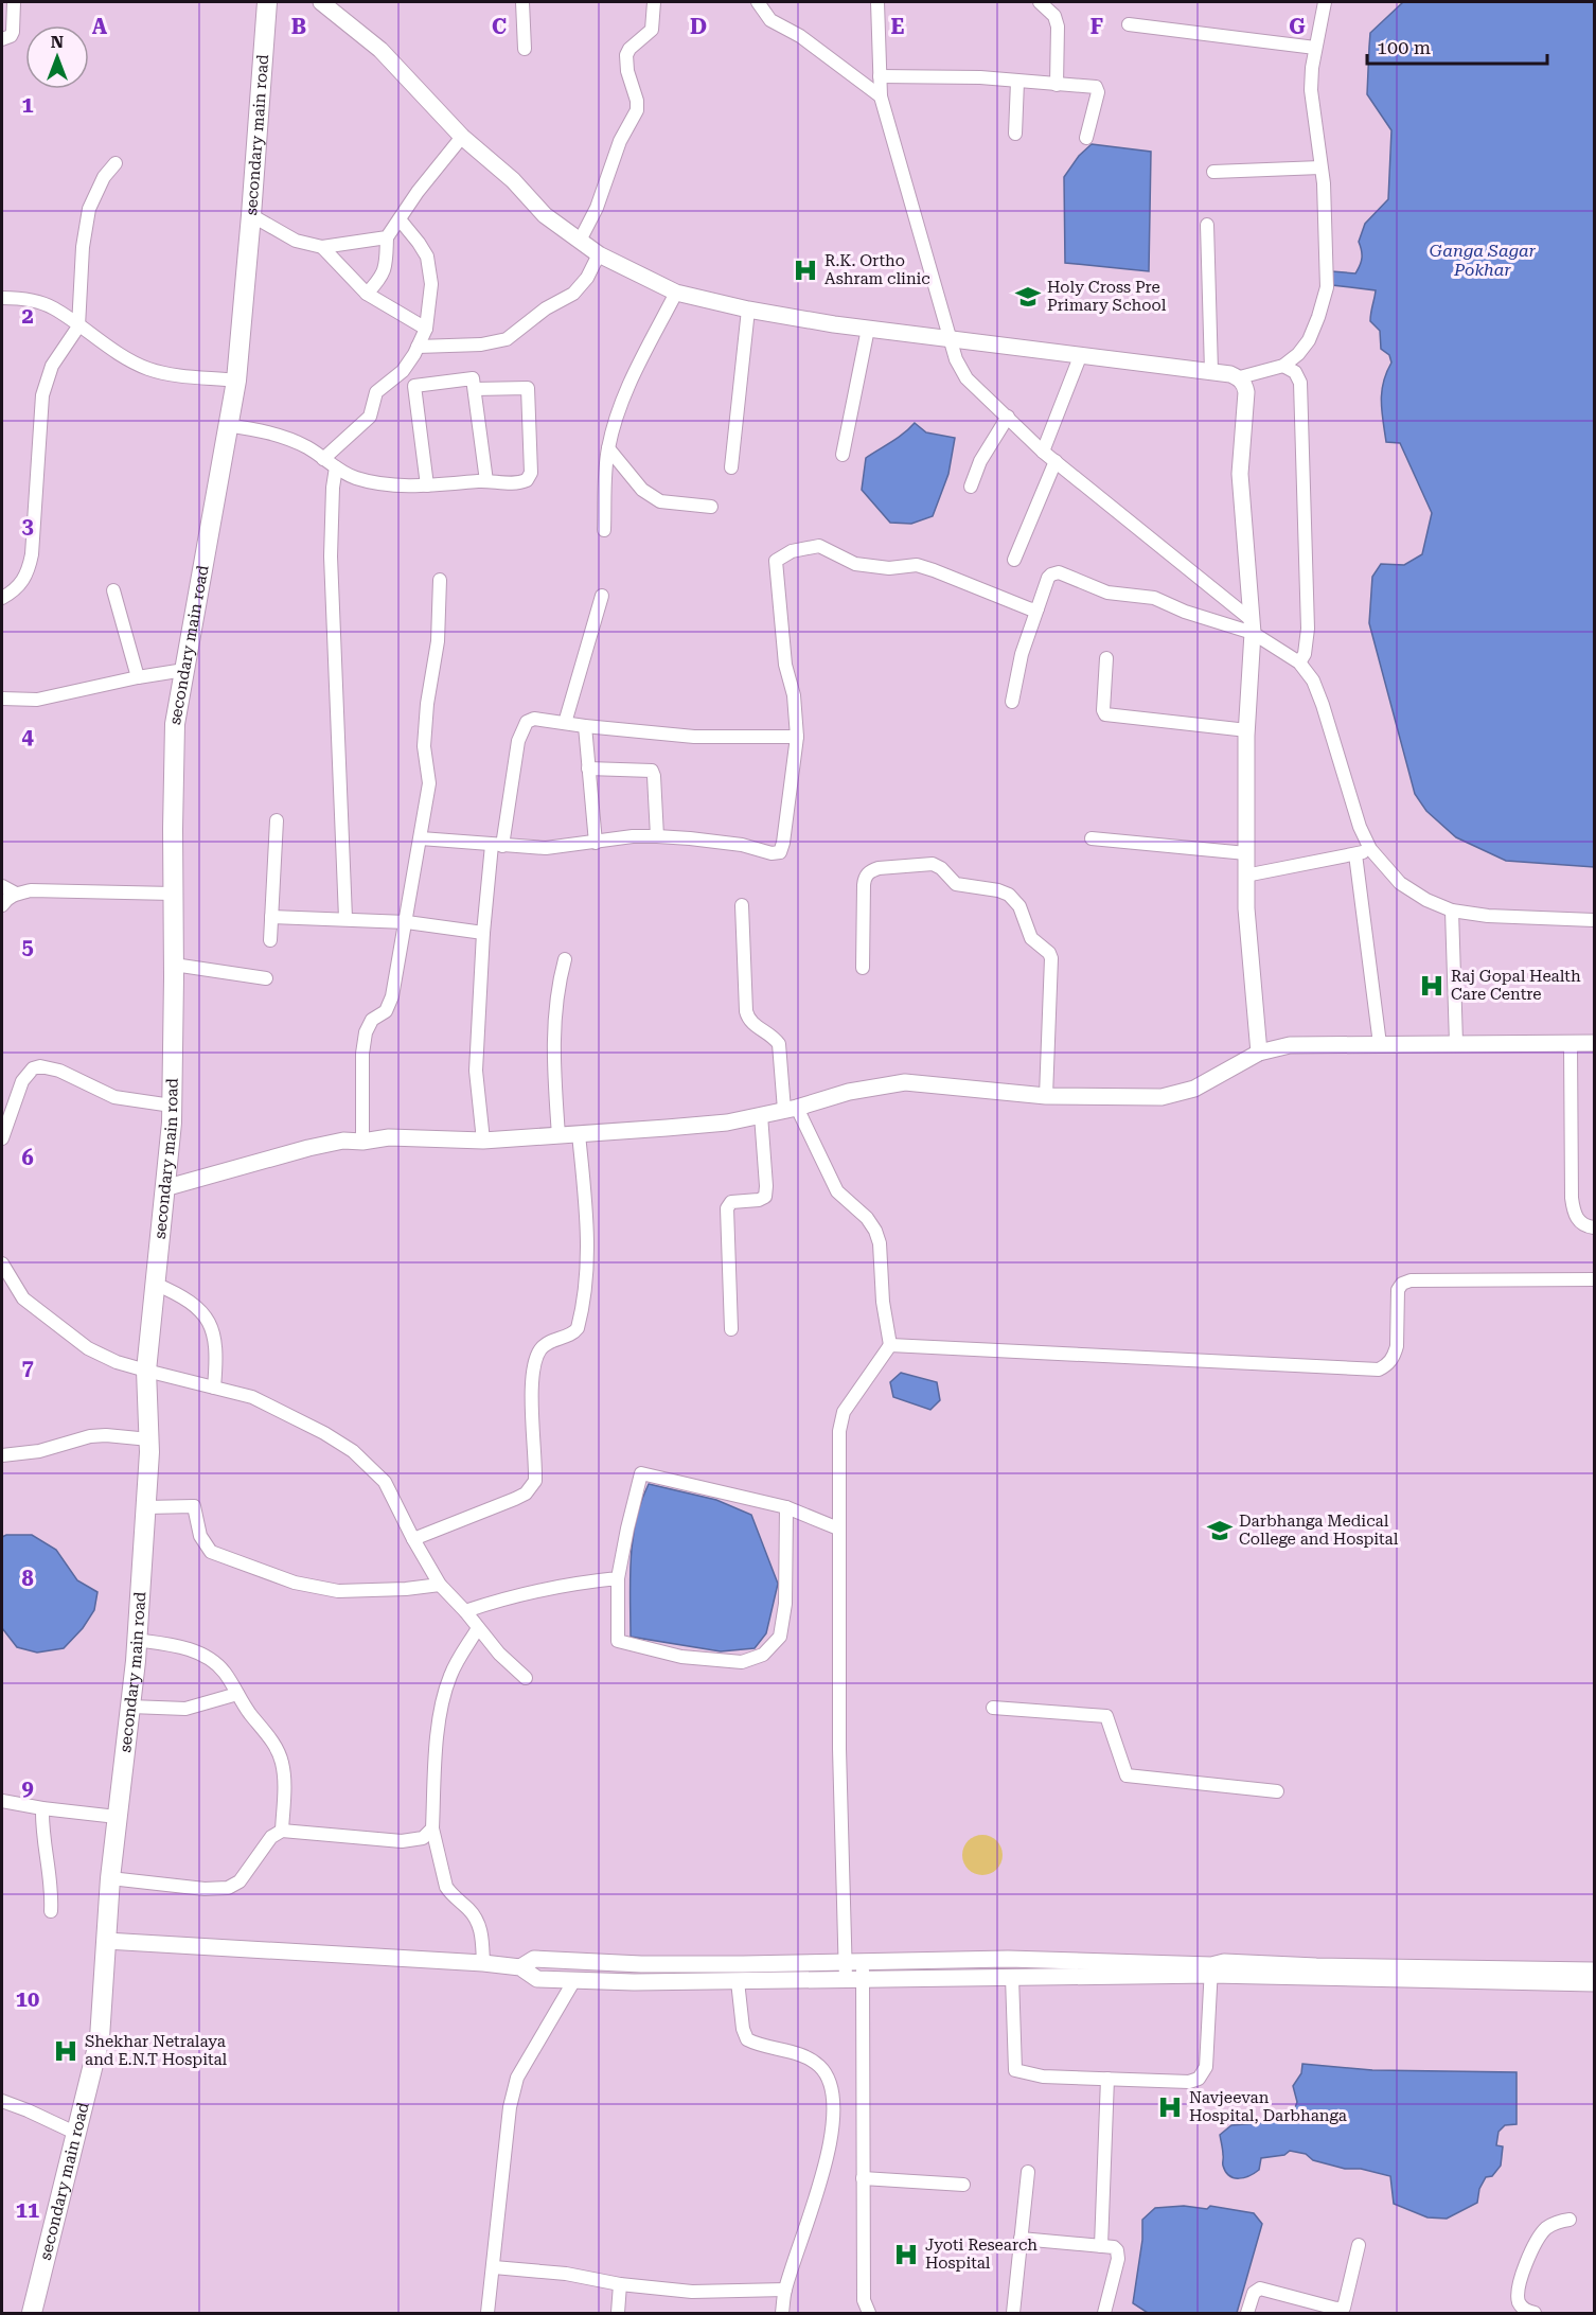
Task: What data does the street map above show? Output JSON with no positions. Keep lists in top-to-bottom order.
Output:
{
  "streets": {
    "main road": ["secondary main road"]
  },
  "water": ["Ganga Sagar Pokhar"],
  "places": {
    "hospital": [
      "R.K. Ortho Ashram clinic",
      "Raj Gopal Health Care Centre",
      "Shekhar Netralaya and E.N.T Hospital",
      "Navjeevan Hospital, Darbhanga",
      "Jyoti Research Hospital"
    ],
    "school or university": ["Holy Cross Pre Primary School", "Darbhanga Medical College and Hospital"]
  },
  "scale_bar": "100 m",
  "north": "top",
  "grid": {
    "columns": [
      "A",
      "B",
      "C",
      "D",
      "E",
      "F",
      "G"
    ],
    "rows": [
      "1",
      "2",
      "3",
      "4",
      "5",
      "6",
      "7",
      "8",
      "9",
      "10",
      "11"
    ]
  }
}
